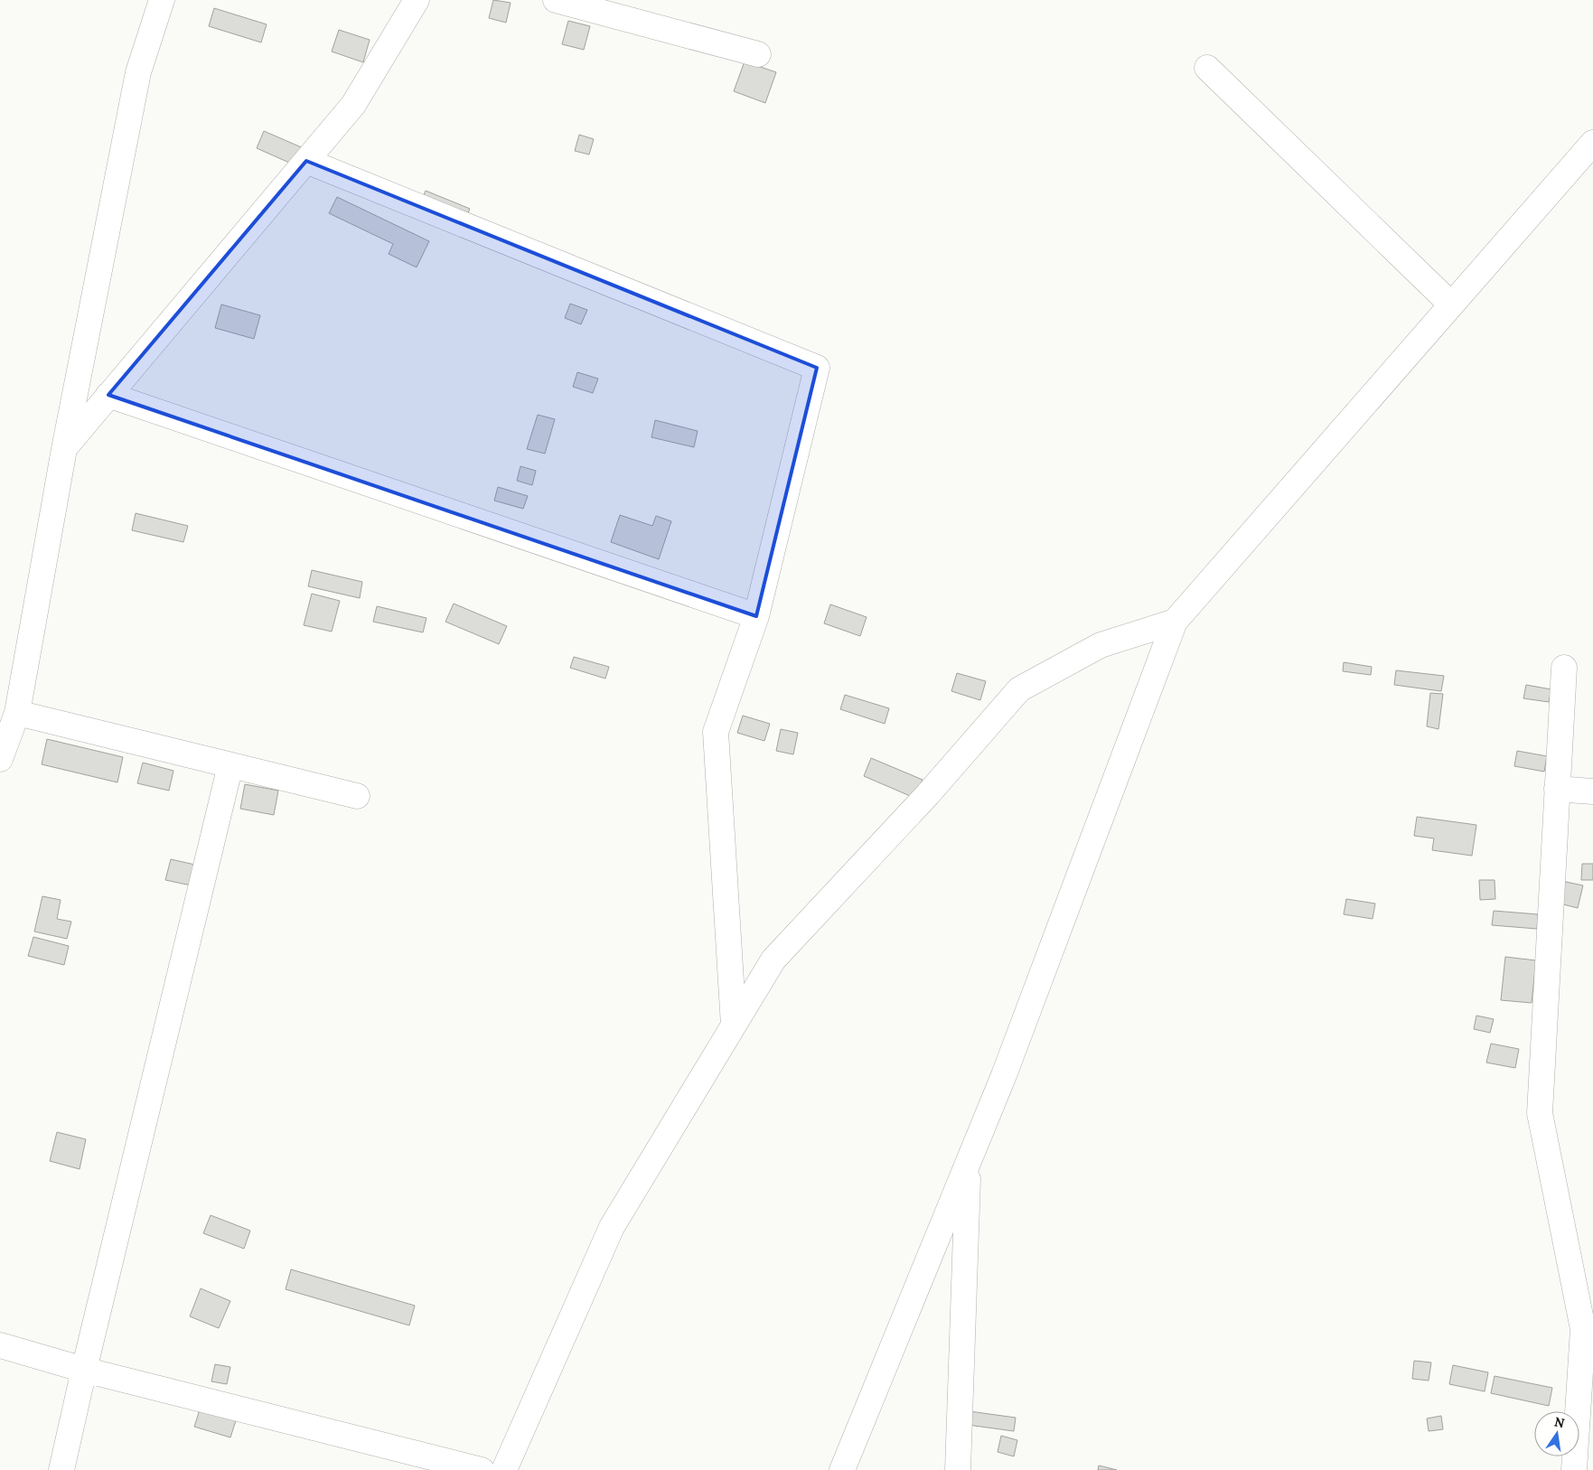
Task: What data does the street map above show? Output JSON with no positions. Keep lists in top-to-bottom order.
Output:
{
  "north": "top"
}
